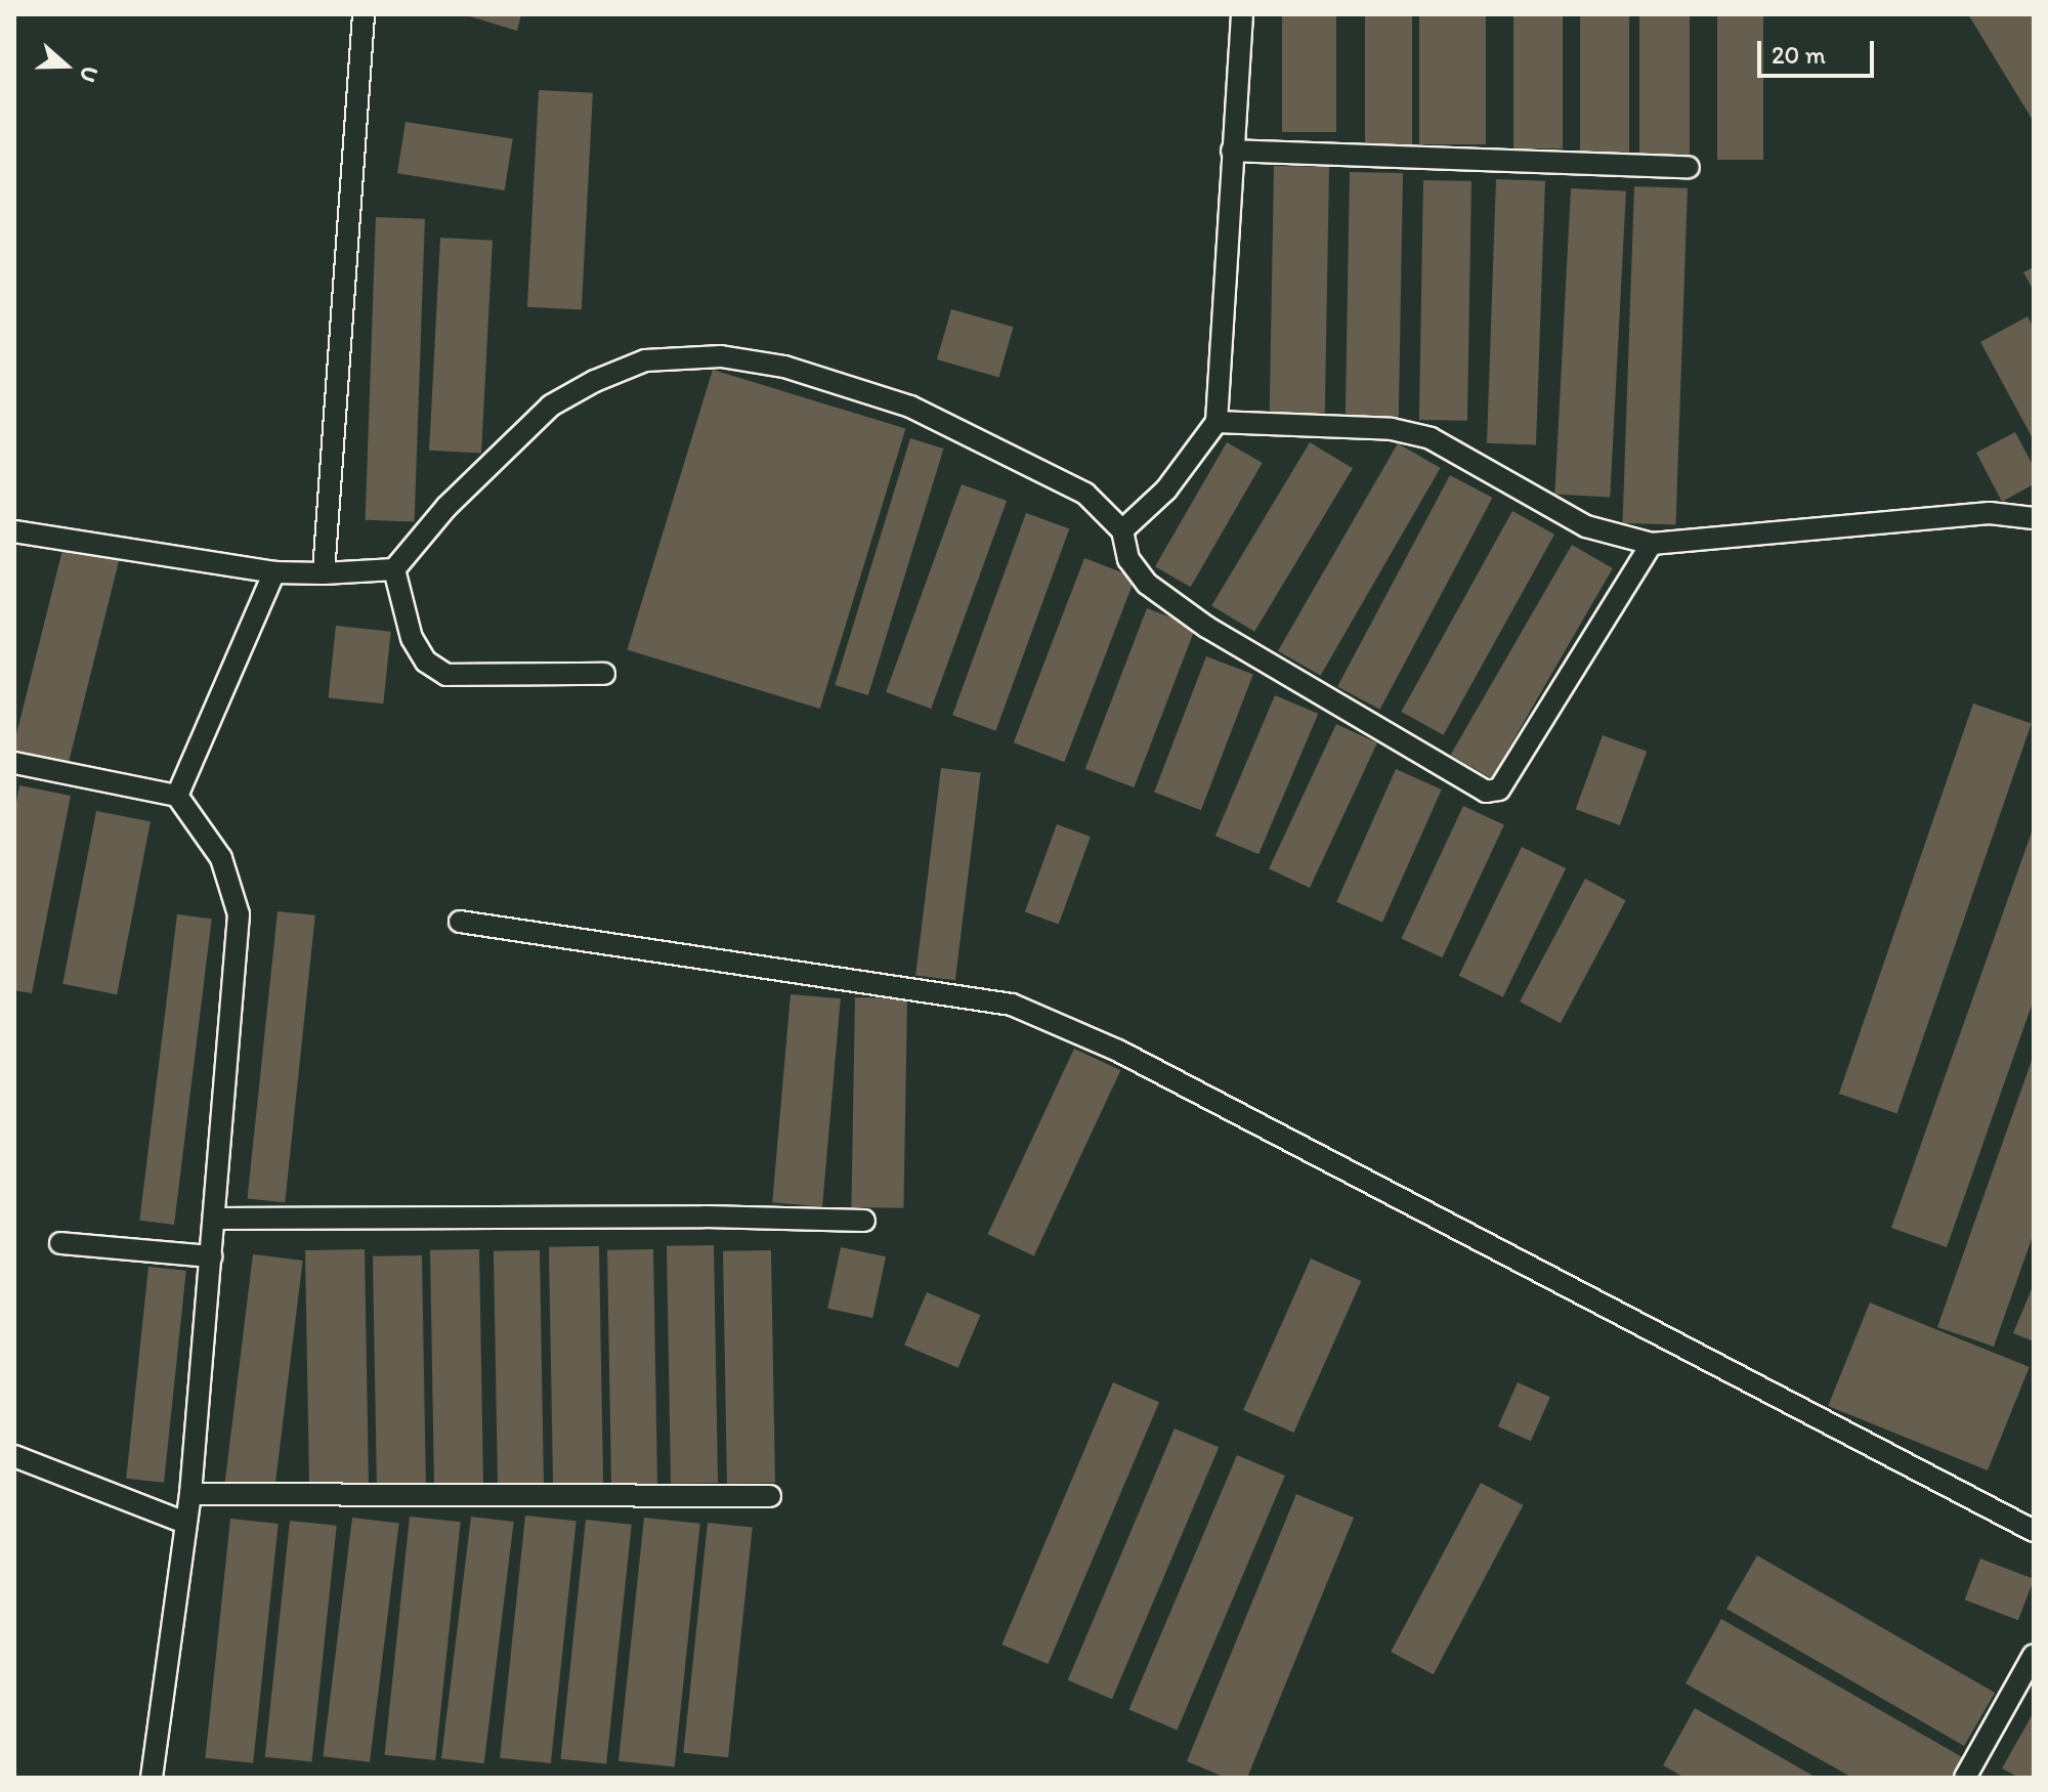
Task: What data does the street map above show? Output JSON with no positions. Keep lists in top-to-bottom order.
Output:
{
  "scale_bar": "20 m",
  "north": "right"
}
